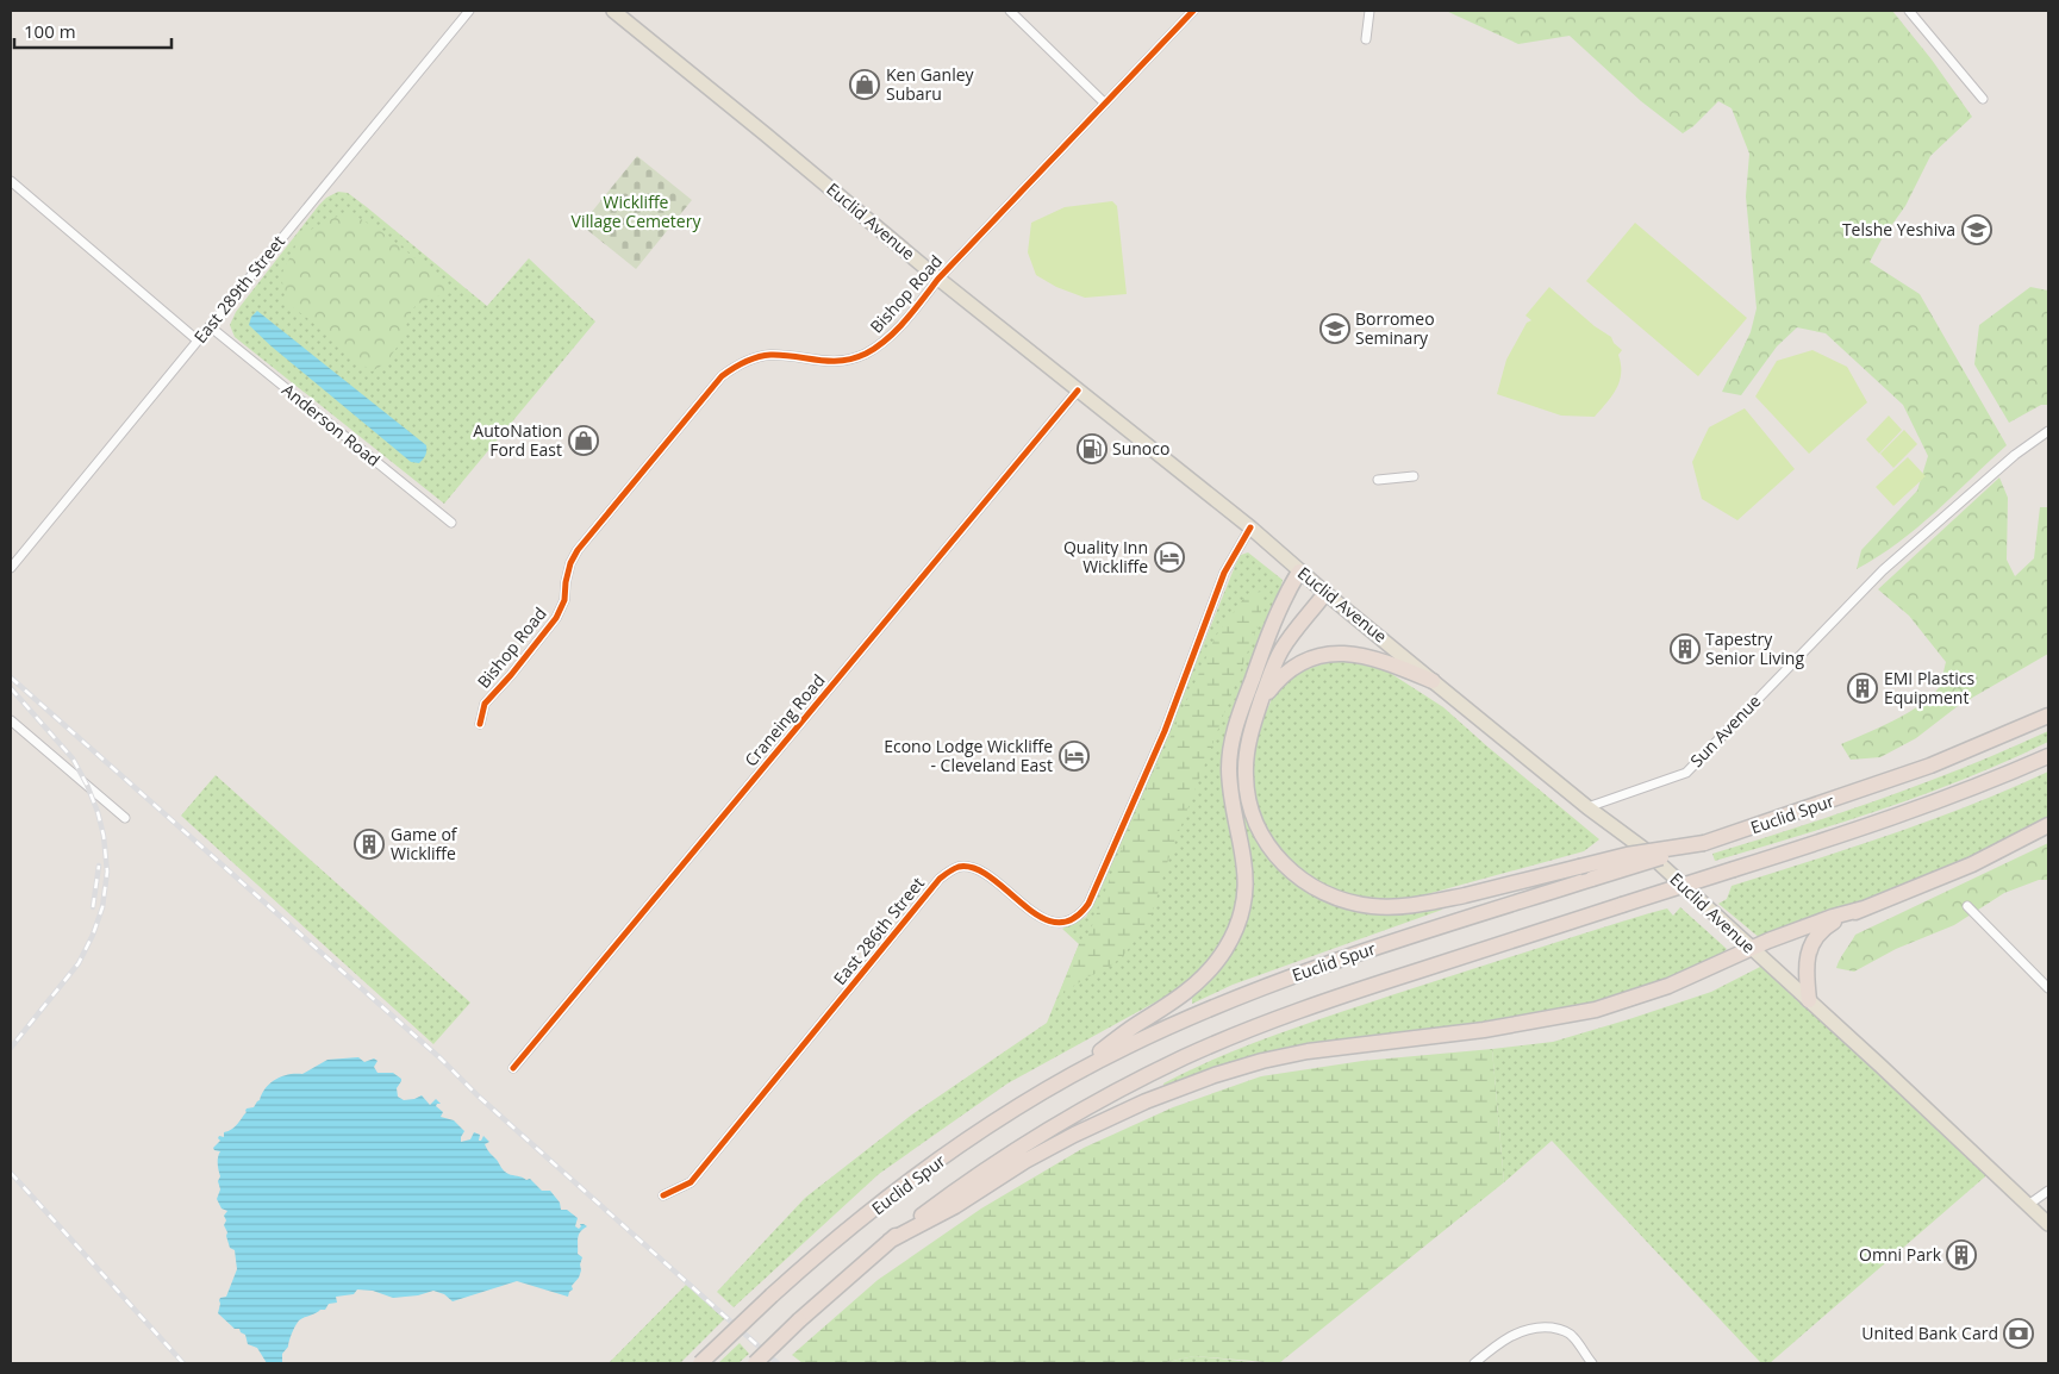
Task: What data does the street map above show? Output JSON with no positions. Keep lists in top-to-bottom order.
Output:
{
  "streets": {
    "highway": ["Euclid Spur"],
    "main road": ["Euclid Avenue"],
    "street": [
      "East 289th Street",
      "Bishop Road",
      "Anderson Road",
      "Craneing Road",
      "Sun Avenue",
      "East 286th Street"
    ]
  },
  "crossings": [
    ["Euclid Avenue", "Bishop Road"],
    ["Euclid Avenue", "Craneing Road"],
    ["Euclid Avenue", "Sun Avenue"],
    ["Euclid Avenue", "East 286th Street"],
    ["East 289th Street", "Anderson Road"]
  ],
  "parks": ["Wickliffe Village Cemetery"],
  "places": {
    "shop": ["Ken Ganley Subaru", "AutoNation Ford East"],
    "school or university": ["Telshe Yeshiva", "Borromeo Seminary"],
    "fuel station": ["Sunoco"],
    "hotel": ["Quality Inn Wickliffe", "Econo Lodge Wickliffe - Cleveland East"],
    "building": [
      "Tapestry Senior Living",
      "EMI Plastics Equipment",
      "Game of Wickliffe",
      "Omni Park"
    ],
    "bank": ["United Bank Card"]
  },
  "scale_bar": "100 m"
}
